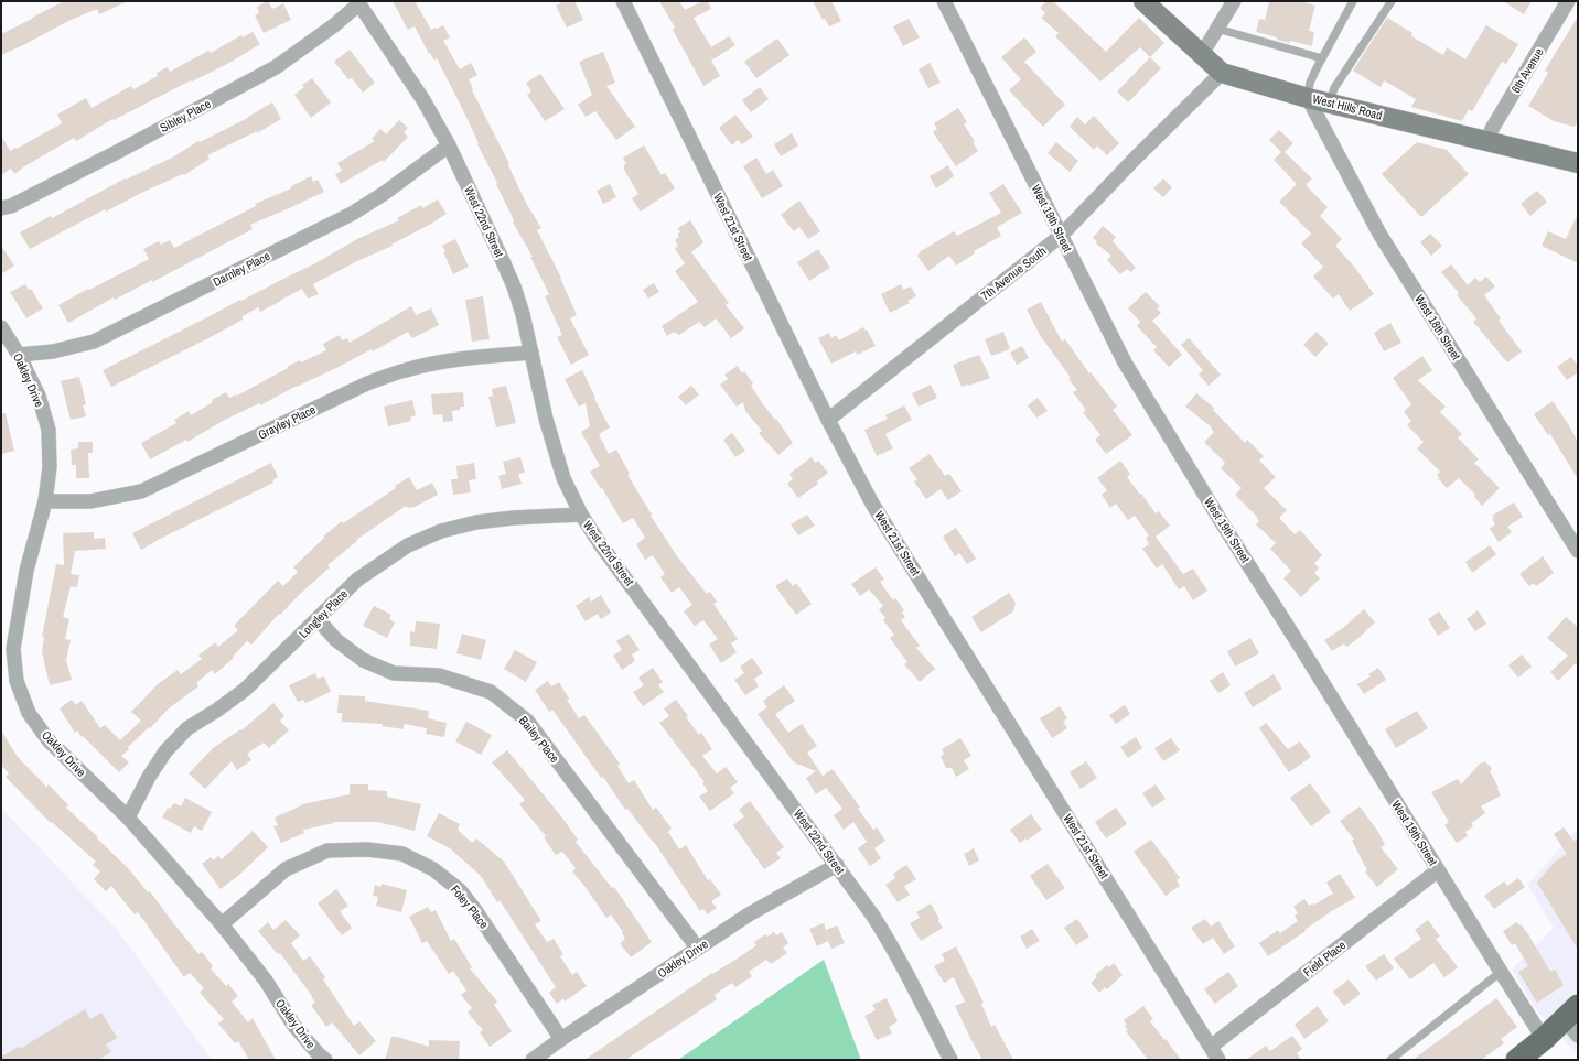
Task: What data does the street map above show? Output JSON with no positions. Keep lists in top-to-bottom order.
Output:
{
  "streets": {
    "street": [
      "6th Avenue",
      "West Hills Road",
      "Sibley Place",
      "West 19th Street",
      "West 22nd Street",
      "West 21st Street",
      "Darnley Place",
      "7th Avenue South",
      "West 18th Street",
      "Oakley Drive",
      "Grayley Place",
      "Longley Place",
      "Bailey Place",
      "Foley Place",
      "Field Place"
    ]
  },
  "crossings": [
    ["6th Avenue", "West Hills Road"],
    ["West Hills Road", "7th Avenue South"],
    ["West Hills Road", "West 18th Street"],
    ["Sibley Place", "West 22nd Street"],
    ["West 19th Street", "7th Avenue South"],
    ["West 19th Street", "Field Place"],
    ["West 22nd Street", "Darnley Place"],
    ["West 22nd Street", "Oakley Drive"],
    ["West 22nd Street", "Grayley Place"],
    ["West 22nd Street", "Longley Place"],
    ["West 21st Street", "7th Avenue South"],
    ["West 21st Street", "Field Place"],
    ["Darnley Place", "Oakley Drive"],
    ["Oakley Drive", "Grayley Place"],
    ["Oakley Drive", "Longley Place"],
    ["Oakley Drive", "Bailey Place"],
    ["Oakley Drive", "Foley Place"],
    ["Longley Place", "Bailey Place"]
  ]
}
